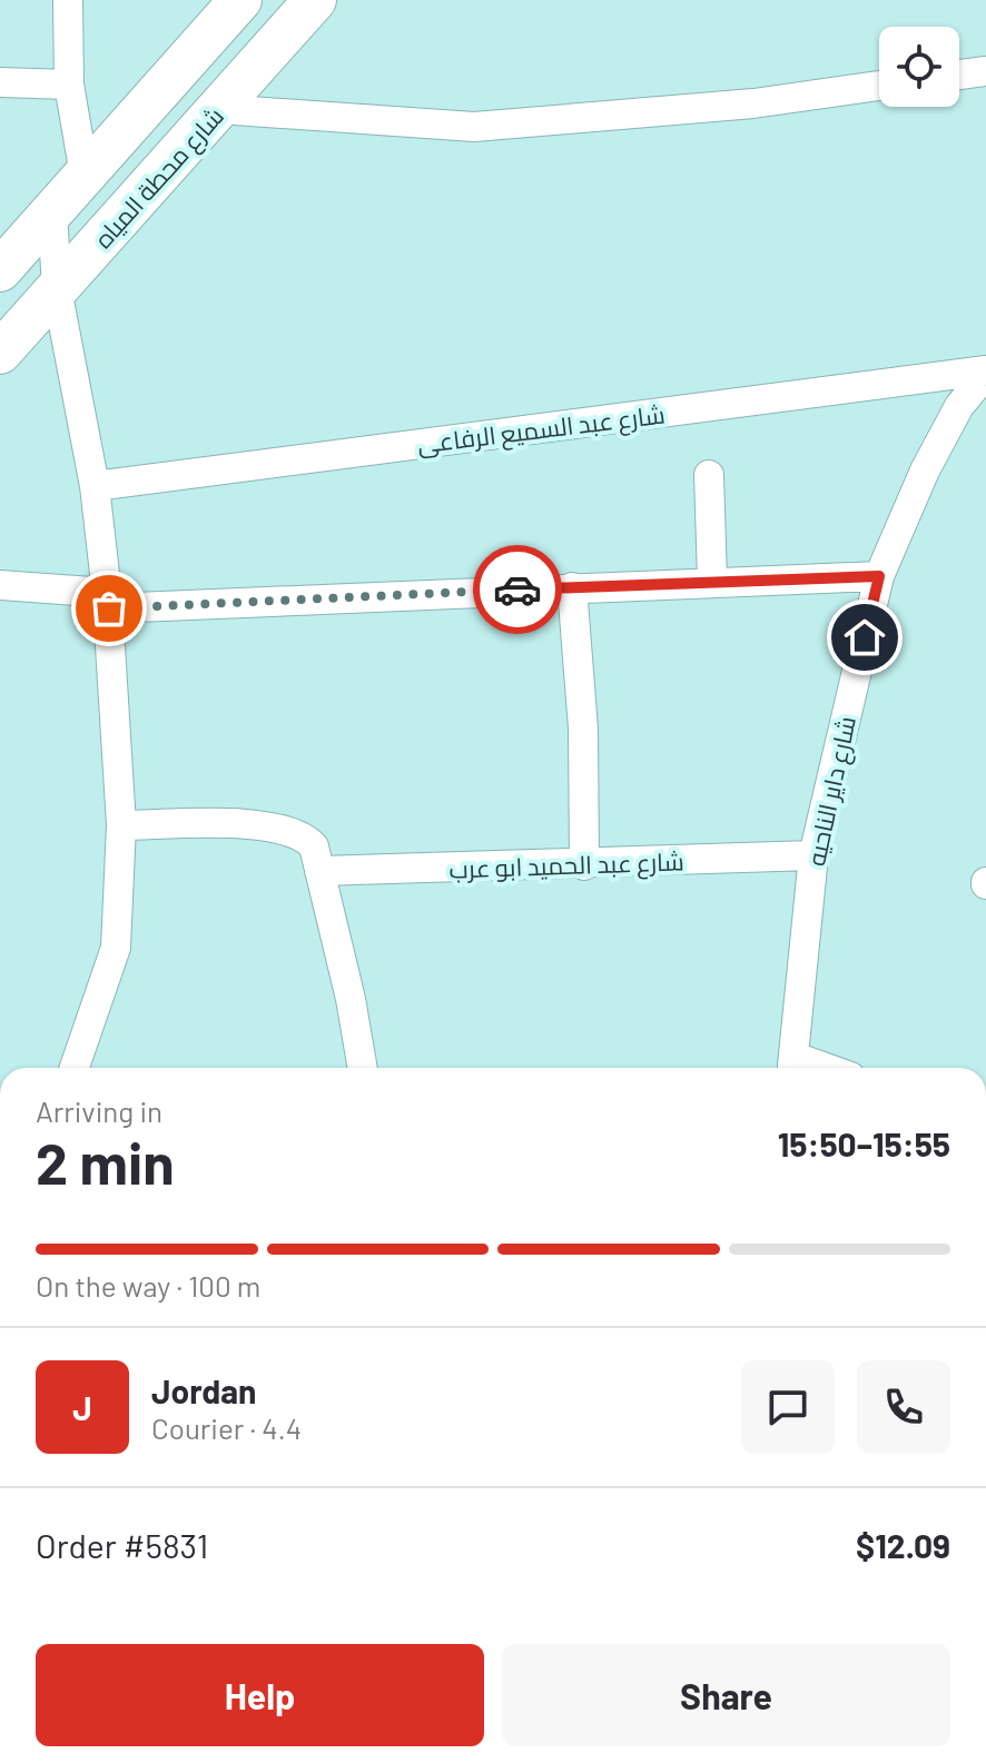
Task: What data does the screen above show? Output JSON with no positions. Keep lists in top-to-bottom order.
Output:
{
  "streets": {
    "street": [
      "شارع محطة المياه",
      "شارع عبد السميع الرفاعى",
      "شارع داير الناحيه",
      "شارع عبد الحميد ابو عرب"
    ]
  },
  "crossings": [
    ["شارع عبد السميع الرفاعى", "شارع داير الناحيه"],
    ["شارع داير الناحيه", "شارع عبد الحميد ابو عرب"]
  ],
  "page": {
    "heading": ["2 min", "Arriving in", "15:50–15:55"],
    "panel": [
      "Jordan",
      "Courier · 4.4",
      "Order #5831",
      "$12.09"
    ],
    "bar": "On the way · 100 m",
    "round": "J",
    "buttons": ["Help", "Share"]
  }
}
